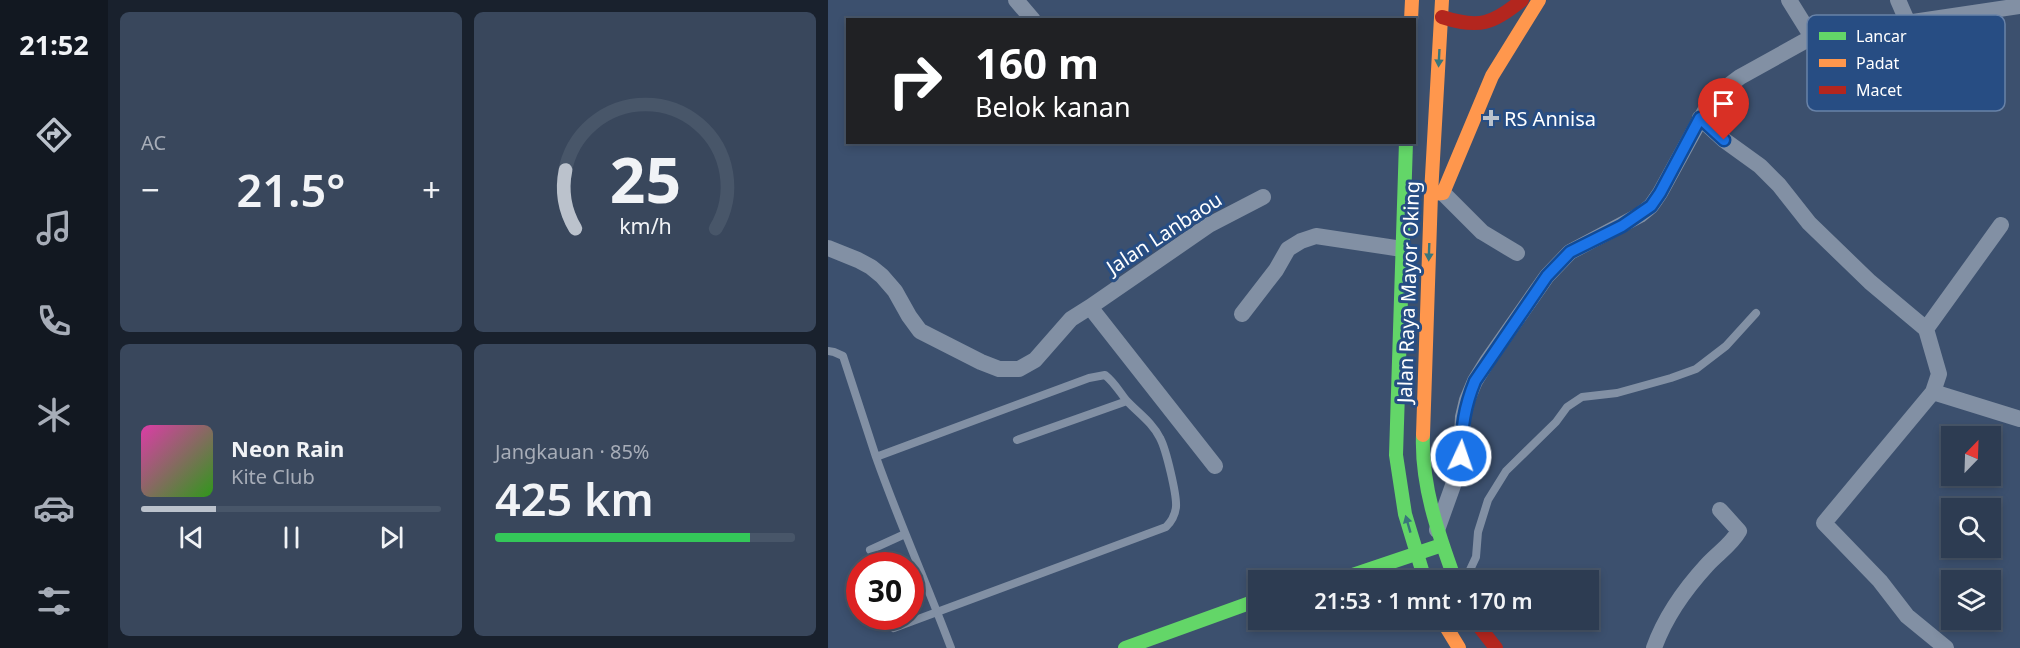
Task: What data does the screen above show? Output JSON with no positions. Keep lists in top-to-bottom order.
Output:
{
  "streets": {
    "main road": ["Jalan Raya Mayor Oking"],
    "street": ["Jalan Lanbaou"]
  },
  "places": {
    "health": ["RS Annisa"]
  },
  "legend": ["Lancar", "Padat", "Macet"],
  "north": "top right",
  "page": {
    "tabs": "21:52",
    "tile": [
      "AC",
      ["Jangkauan · 85%", "425 km"]
    ],
    "turn": ["160 m", "Belok kanan"],
    "heat": ["−", "21.5°", "+"],
    "song": ["Neon Rain", "Kite Club"],
    "limit": "30",
    "trip": "21:53 · 1 mnt · 170 m",
    "gauge": ["25", "km/h"]
  }
}
